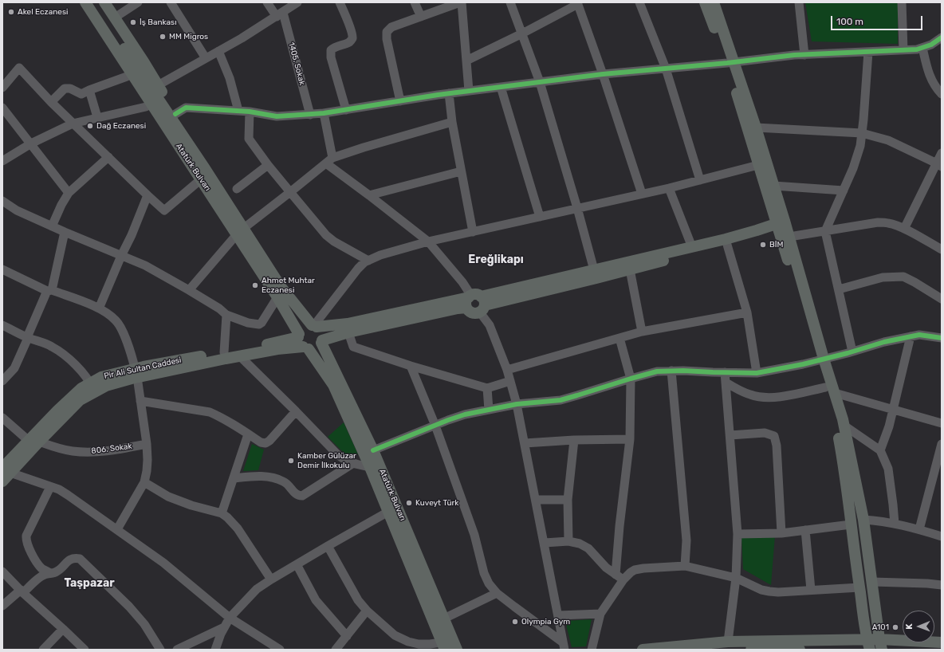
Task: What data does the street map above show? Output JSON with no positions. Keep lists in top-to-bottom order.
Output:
{
  "streets": {
    "main road": ["Atatürk Bulvarı"],
    "street": ["1405. Sokak", "806. Sokak"]
  },
  "districts": ["Ereğlikapı", "Taşpazar"],
  "places": [
    "Akel Eczanesi",
    "İş Bankası",
    "MM Migros",
    "Dağ Eczanesi",
    "BİM",
    "Ahmet Muhtar Eczanesi",
    "Kamber Gülüzar Demir İlkokulu",
    "Kuveyt Türk",
    "Olympia Gym",
    "A101"
  ],
  "scale_bar": "100 m",
  "north": "left"
}
